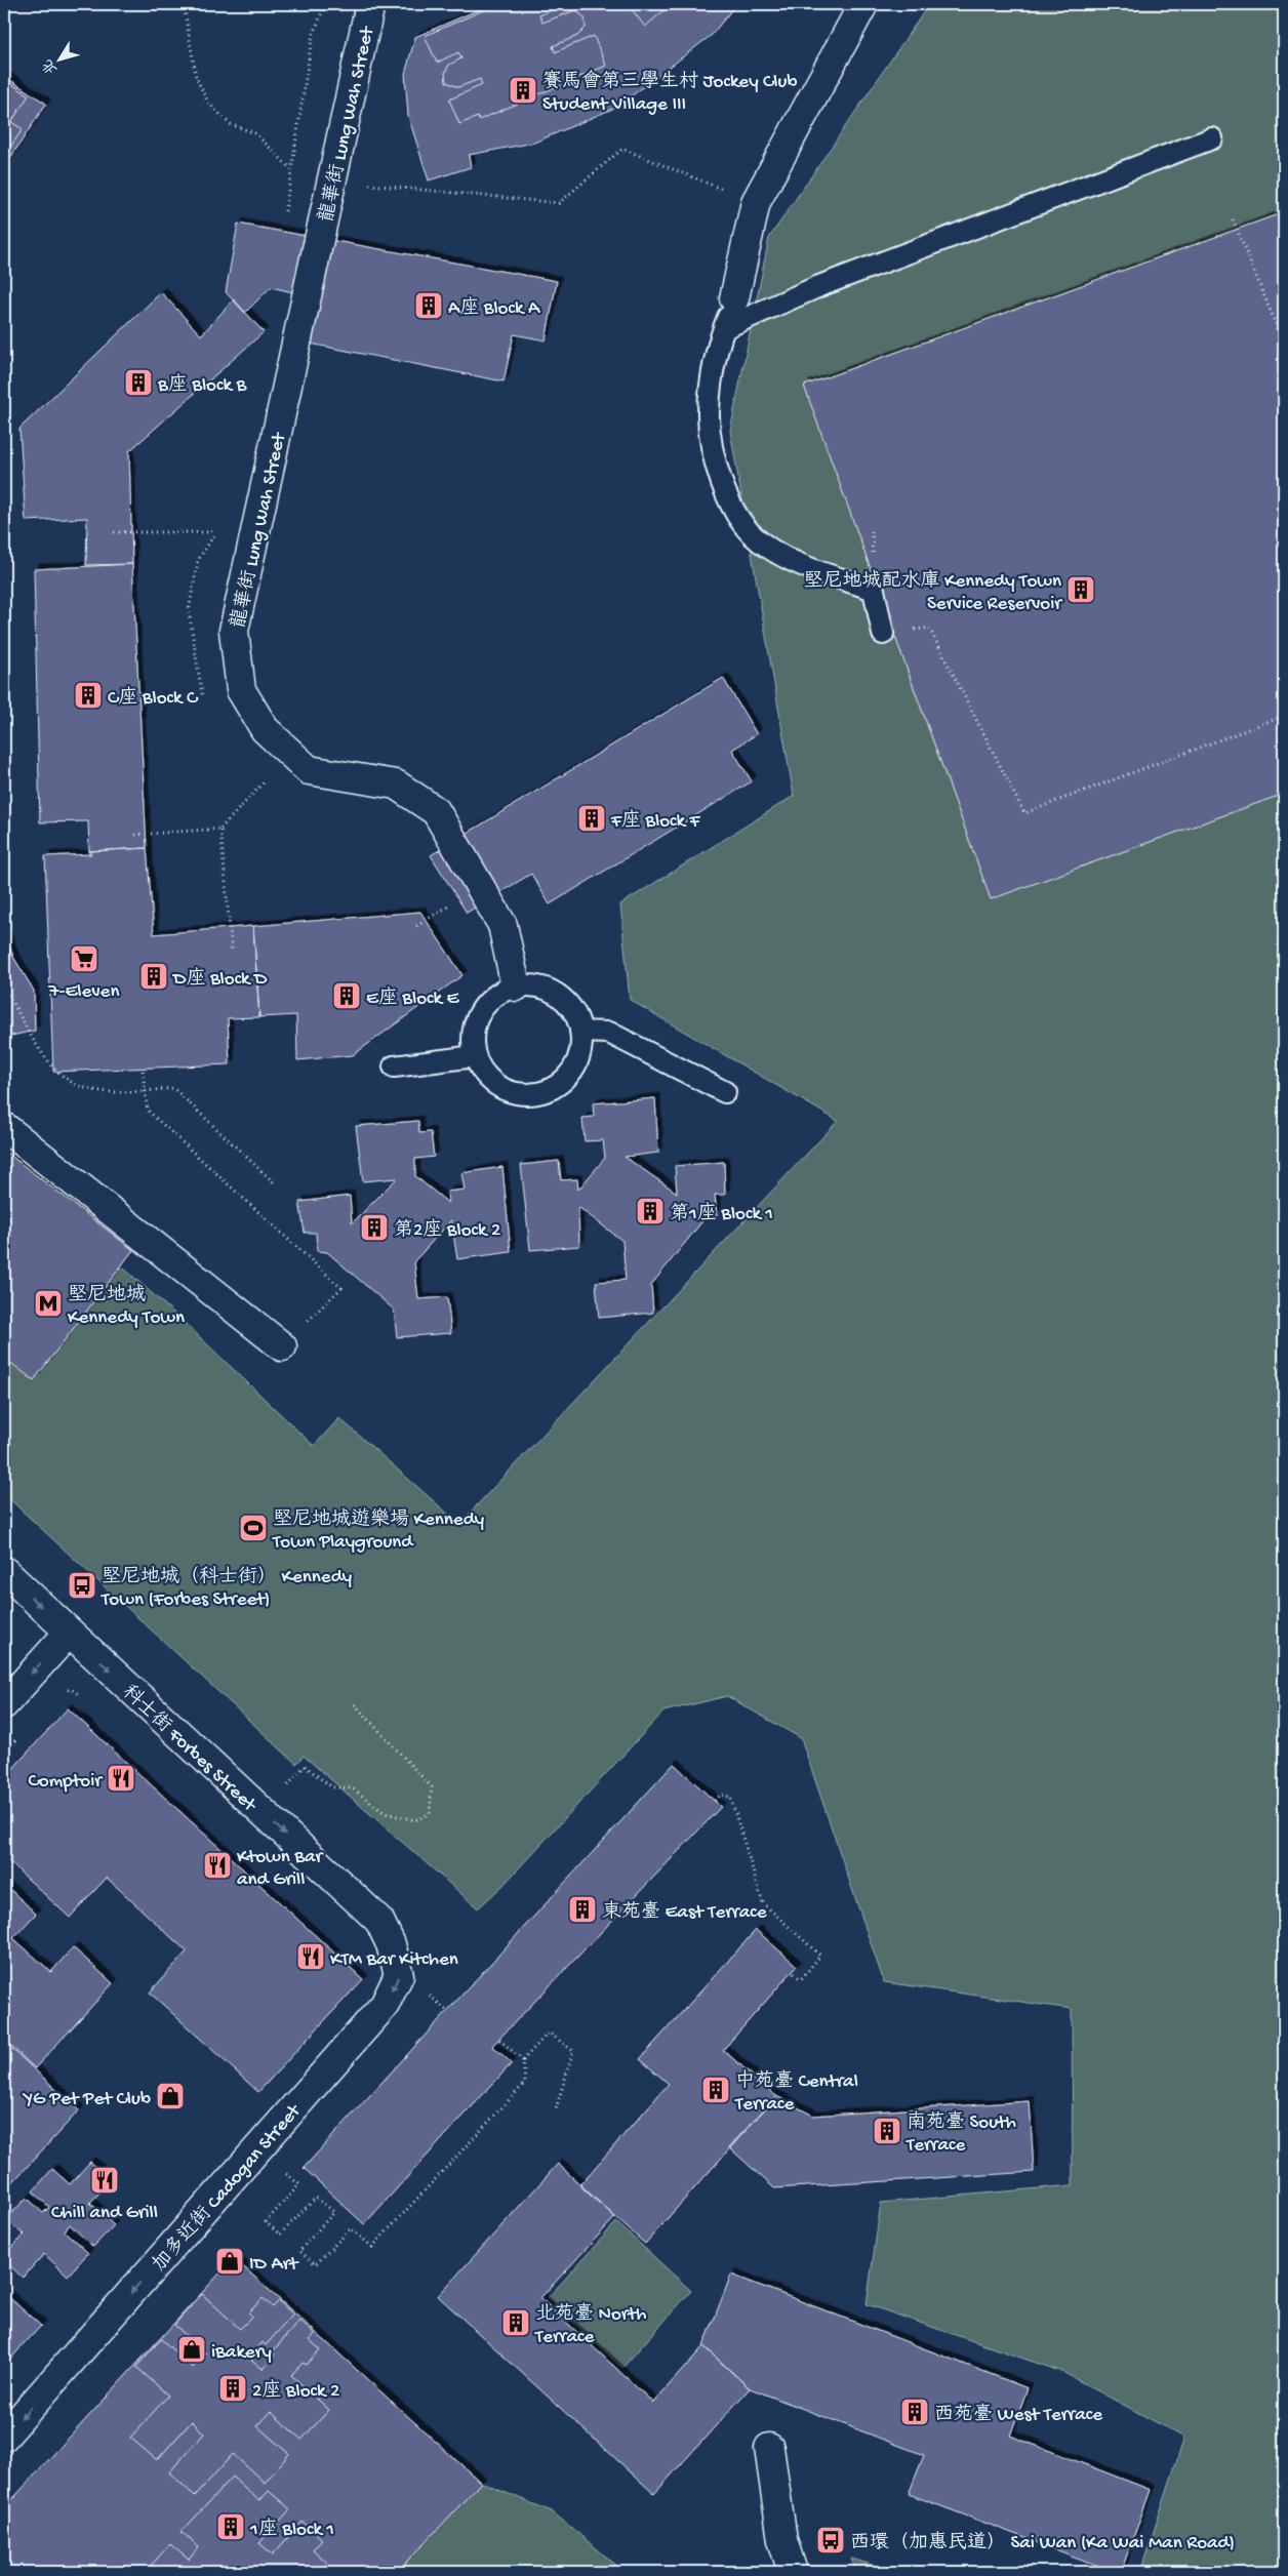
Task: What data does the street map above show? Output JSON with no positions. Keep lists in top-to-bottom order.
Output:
{
  "streets": {
    "street": ["龍華街 Lung Wah Street", "科士街 Forbes Street", "加多近街 Cadogan Street"]
  },
  "crossings": [
    ["科士街 Forbes Street", "加多近街 Cadogan Street"]
  ],
  "one_way": ["科士街 Forbes Street", "加多近街 Cadogan Street"],
  "places": {
    "building": [
      "賽馬會第三學生村 Jockey Club Student Village III",
      "A座 Block A",
      "B座 Block B",
      "堅尼地城配水庫 Kennedy Town Service Reservoir",
      "C座 Block C",
      "F座 Block F",
      "D座 Block D",
      "E座 Block E",
      "第1座 Block 1",
      "第2座 Block 2",
      "東苑臺 East Terrace",
      "中苑臺 Central Terrace",
      "南苑臺 South Terrace",
      "北苑臺 North Terrace",
      "2座 Block 2",
      "西苑臺 West Terrace",
      "1座 Block 1"
    ],
    "supermarket": ["7-Eleven"],
    "metro station": ["堅尼地城 Kennedy Town"],
    "sports": ["堅尼地城遊樂場 Kennedy Town Playground"],
    "bus stop": ["堅尼地城（科士街） Kennedy Town (Forbes Street)", "西環（加惠民道） Sai Wan (Ka Wai Man Road)"],
    "restaurant": [
      "Comptoir",
      "Ktown Bar and Grill",
      "KTM Bar Kitchen",
      "Chill and Grill"
    ],
    "shop": ["YG Pet Pet Club", "ID Art", "iBakery"]
  },
  "north": "bottom left"
}
